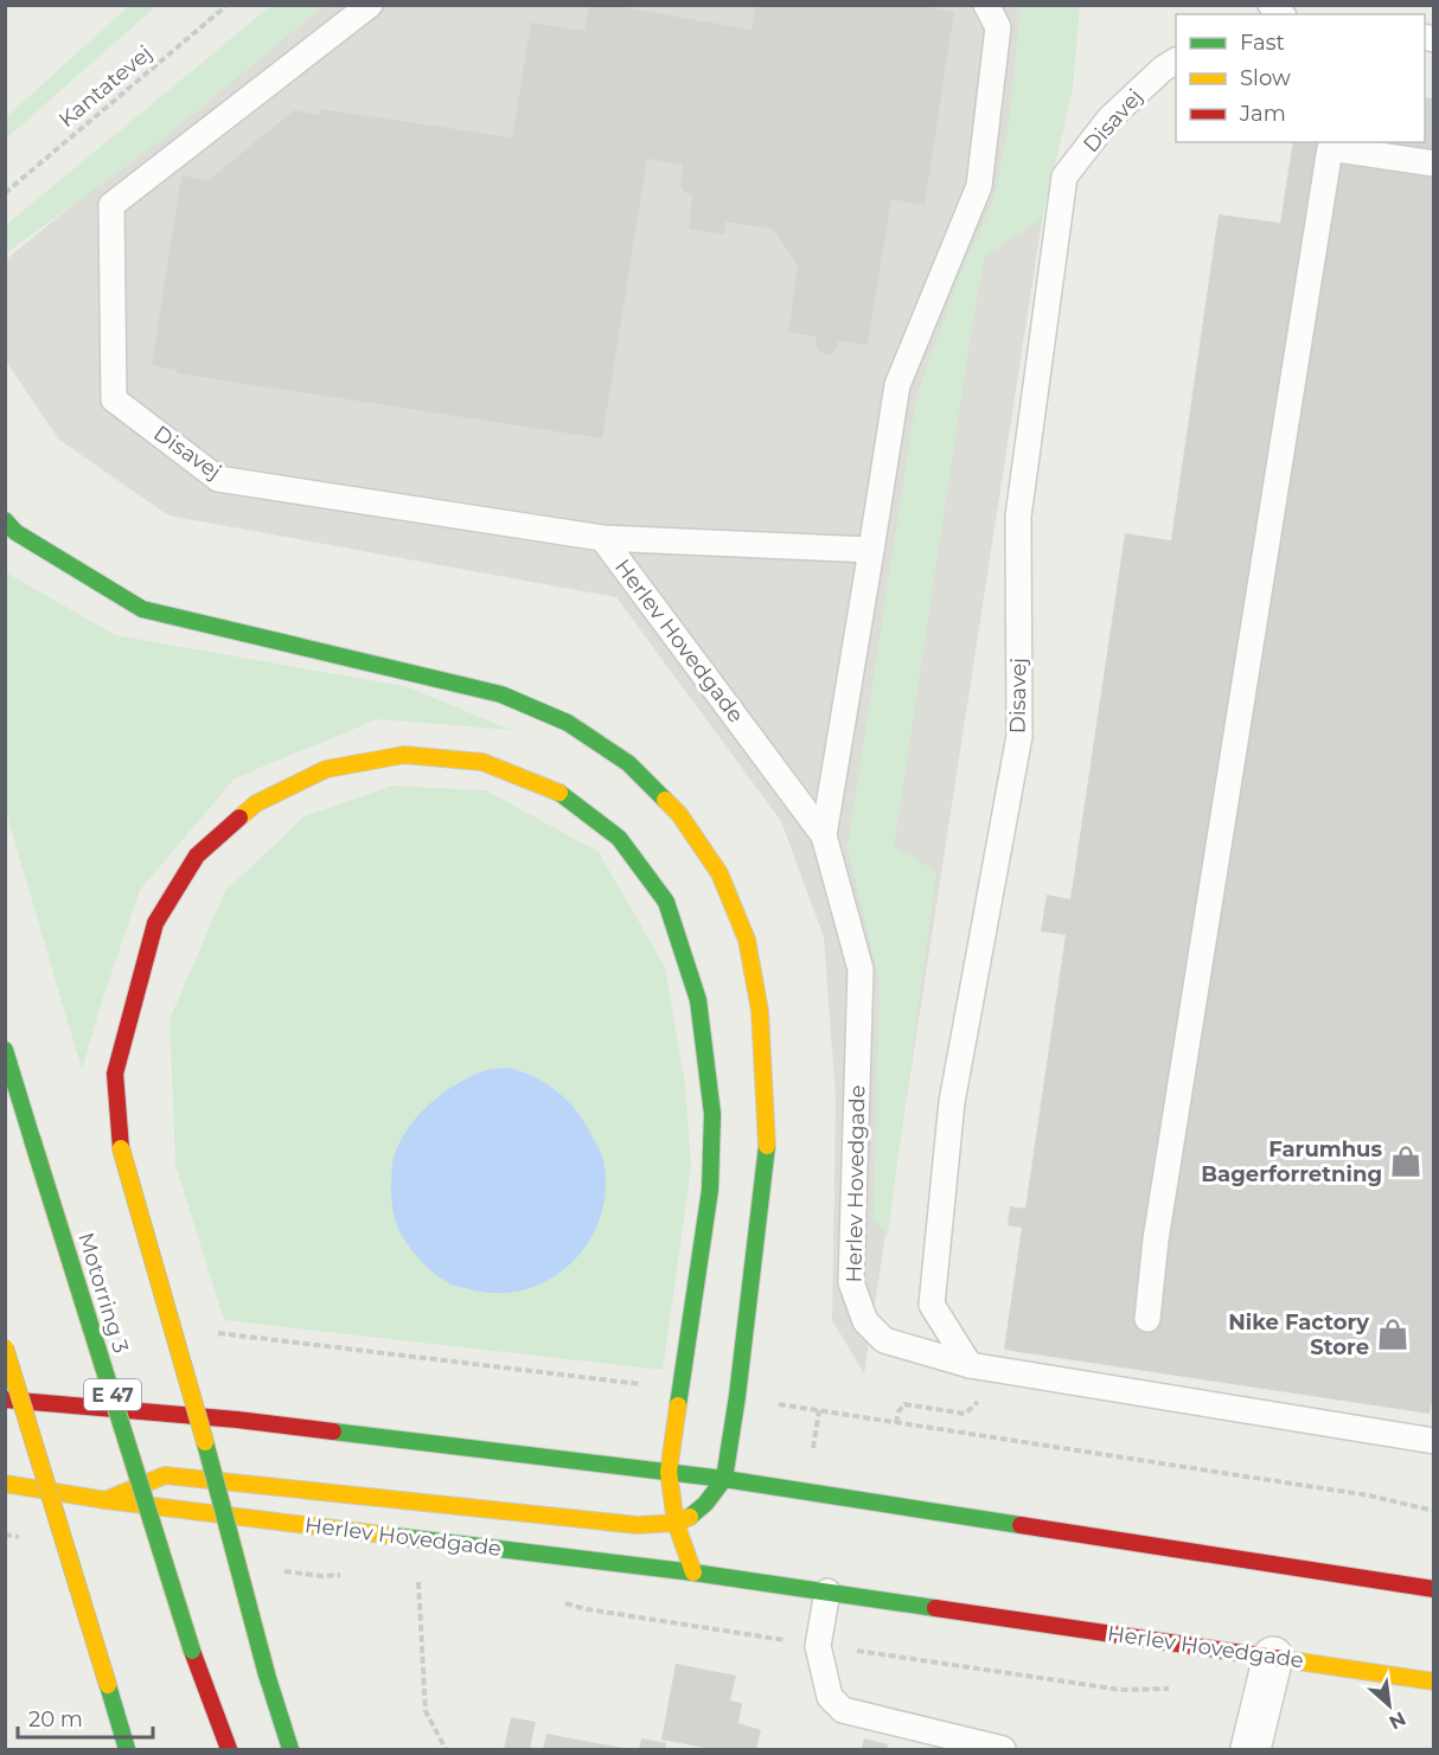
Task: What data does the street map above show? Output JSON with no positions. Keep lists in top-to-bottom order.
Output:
{
  "streets": {
    "main road": ["Herlev Hovedgade", "Motorring 3", "E 47"],
    "lane": ["Disavej"],
    "path": ["Kantatevej"]
  },
  "crossings": [
    ["Disavej", "Herlev Hovedgade"]
  ],
  "places": {
    "shop": ["Farumhus Bagerforretning", "Nike Factory Store"]
  },
  "legend": ["Fast", "Slow", "Jam"],
  "scale_bar": "20 m",
  "north": "bottom right"
}
